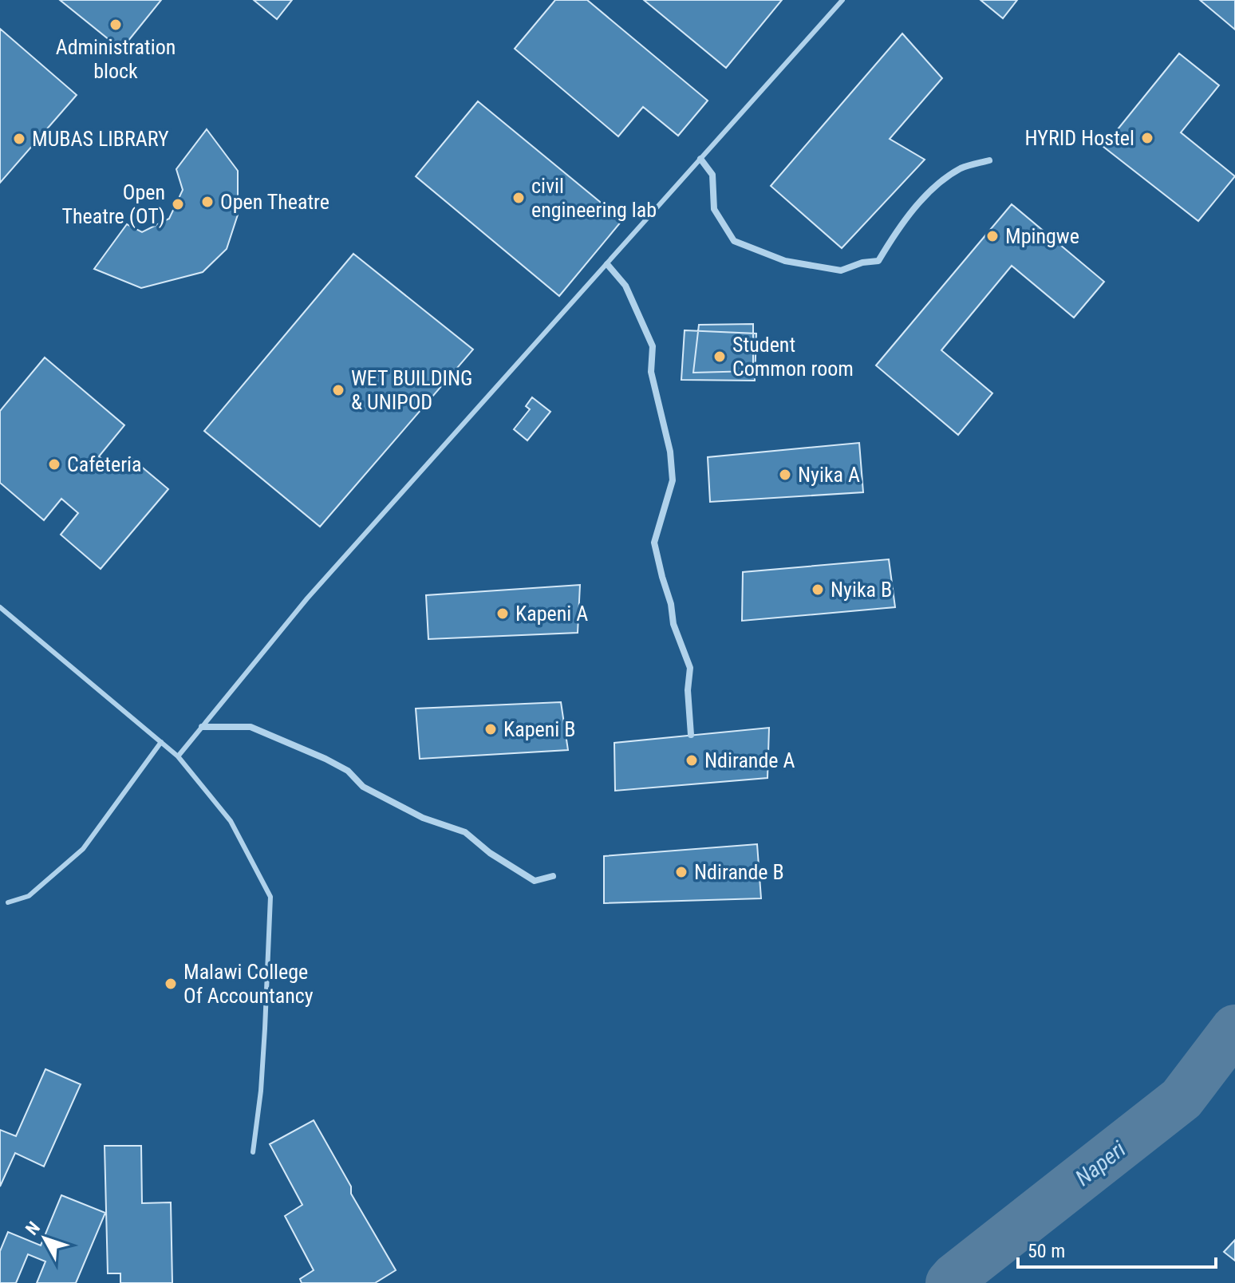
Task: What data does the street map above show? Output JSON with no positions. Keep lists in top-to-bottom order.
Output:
{
  "water": ["Naperi"],
  "places": [
    "Administration block",
    "HYRID Hostel",
    "MUBAS LIBRARY",
    "civil engineering lab",
    "Open Theatre",
    "Open Theatre (OT)",
    "Mpingwe",
    "Student Common room",
    "WET BUILDING & UNIPOD",
    "Cafeteria",
    "Nyika A",
    "Nyika B",
    "Kapeni A",
    "Kapeni B",
    "Ndirande A",
    "Ndirande B",
    "Malawi College Of Accountancy"
  ],
  "scale_bar": "50 m",
  "north": "top left"
}
